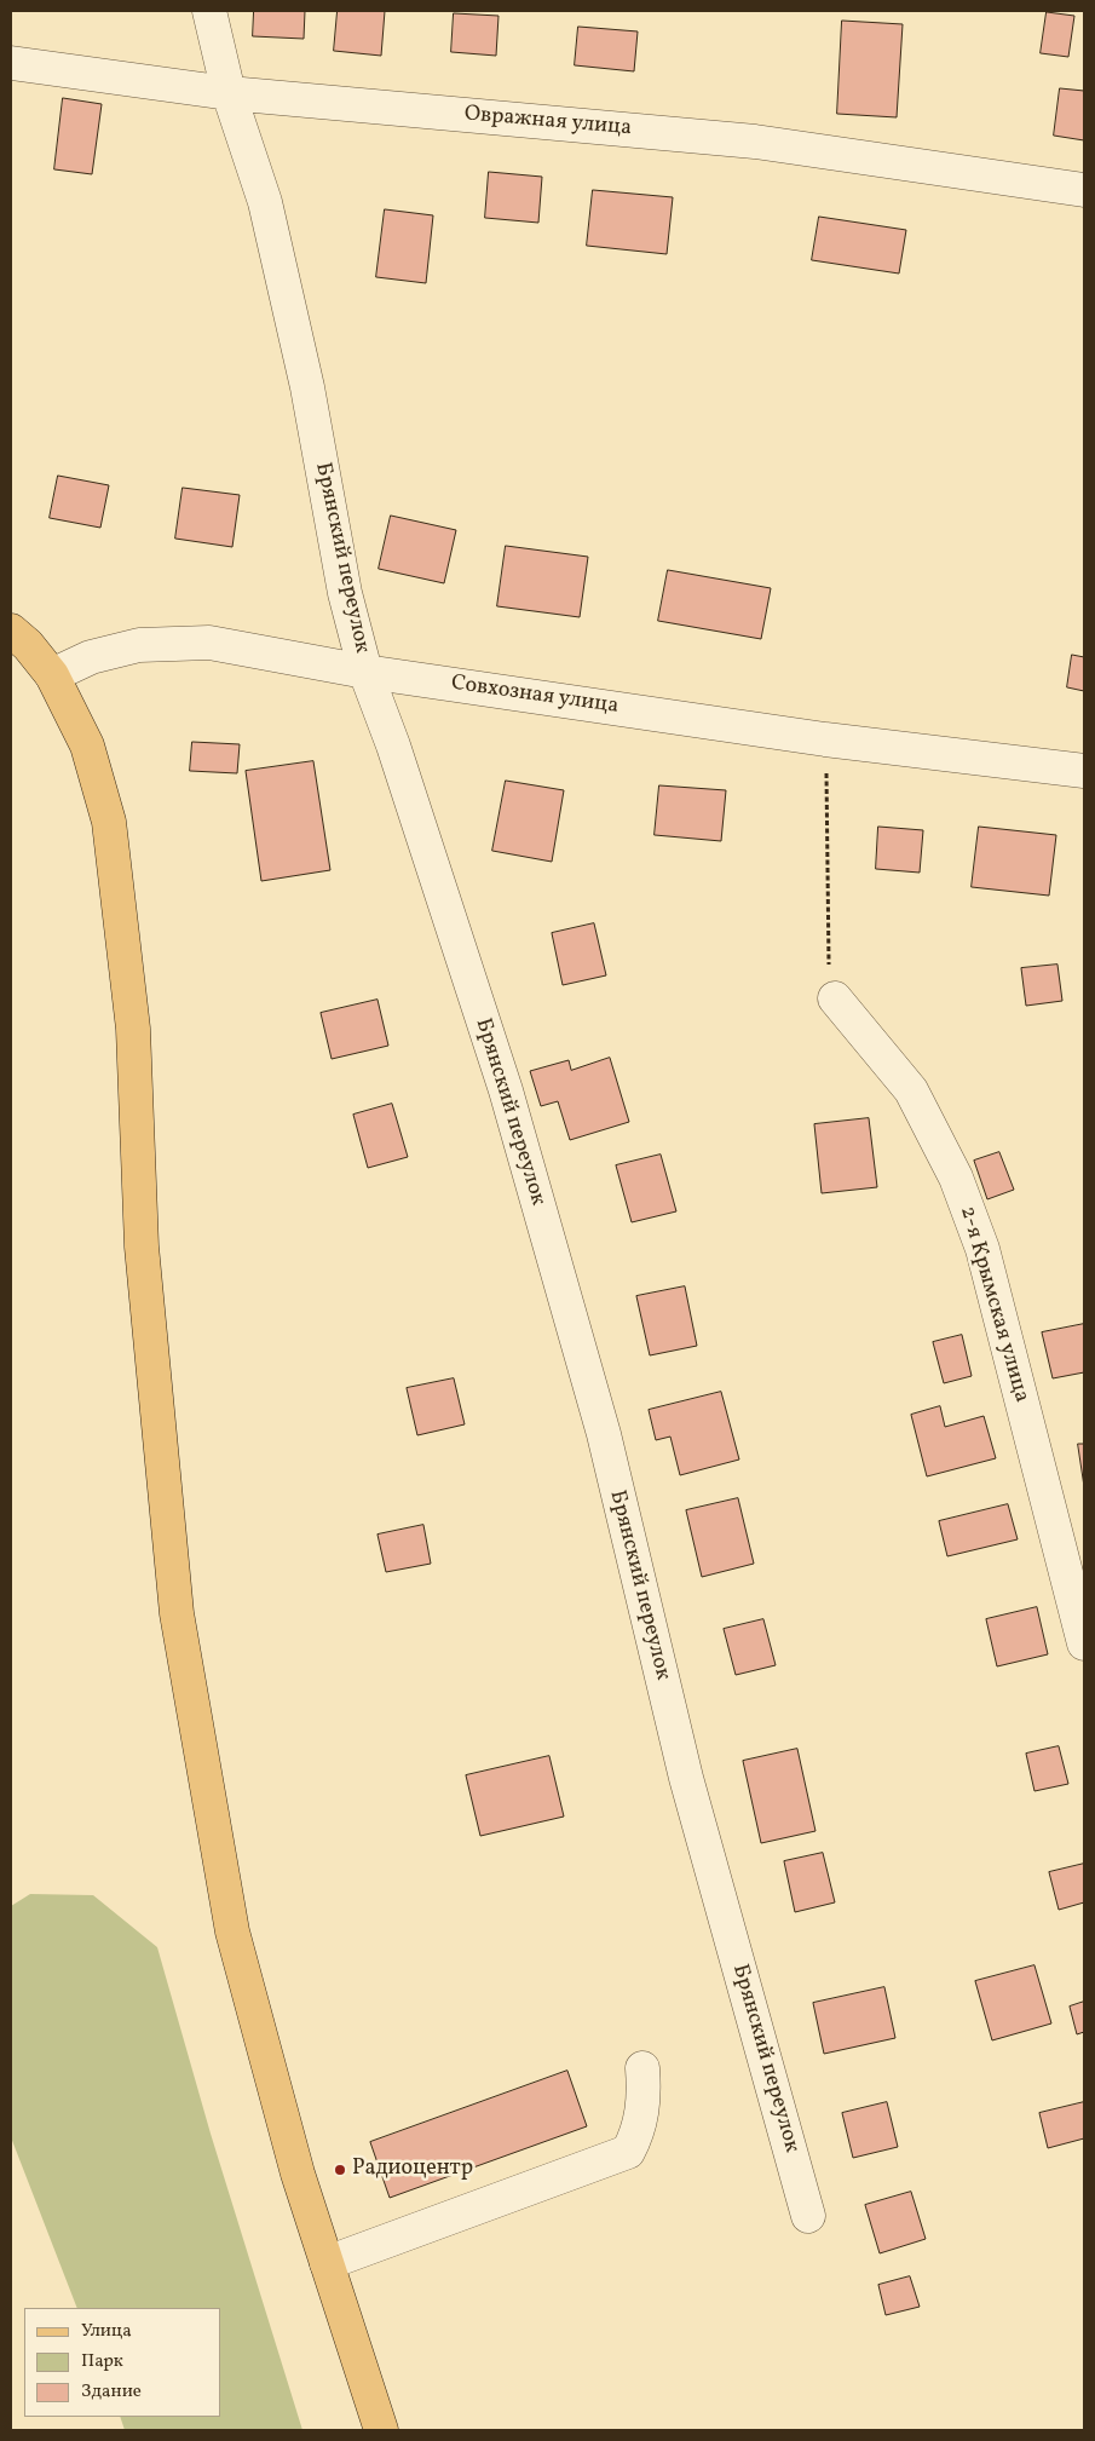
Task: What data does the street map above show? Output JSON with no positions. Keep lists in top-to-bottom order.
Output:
{
  "streets": {
    "street": [
      "Овражная улица",
      "Брянский переулок",
      "Совхозная улица",
      "2-я Крымская улица"
    ]
  },
  "crossings": [
    ["Овражная улица", "Брянский переулок"],
    ["Брянский переулок", "Совхозная улица"]
  ],
  "places": ["Радиоцентр"],
  "legend": ["Улица", "Парк", "Здание"]
}
